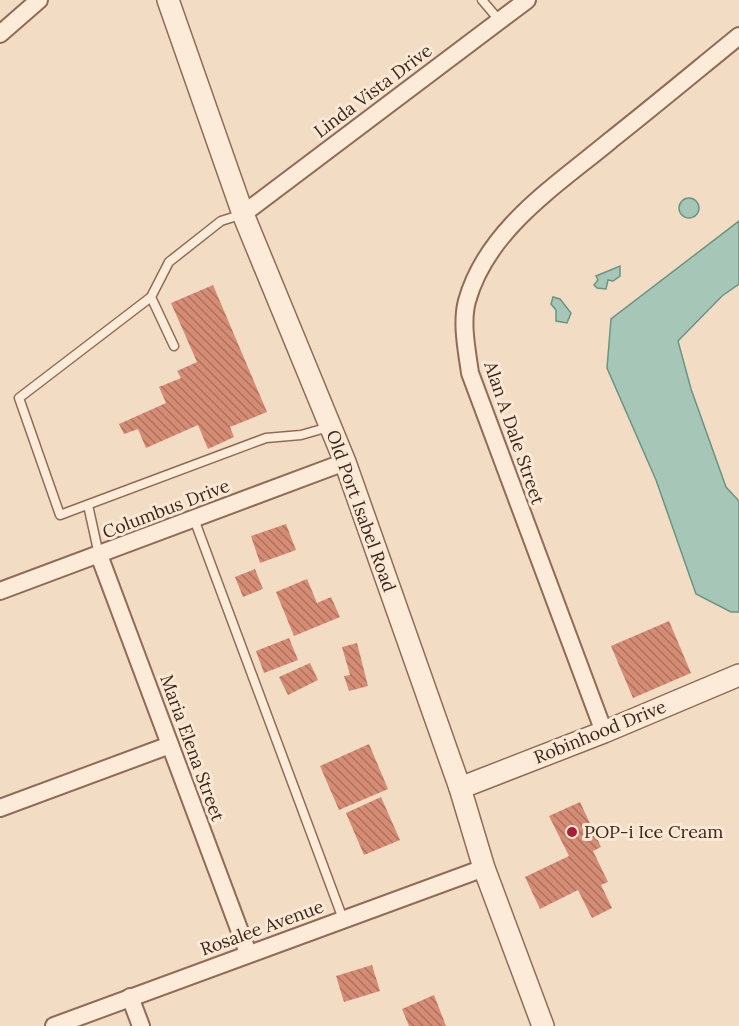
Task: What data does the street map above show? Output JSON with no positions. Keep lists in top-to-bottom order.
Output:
{
  "streets": {
    "street": [
      "Linda Vista Drive",
      "Alan A Dale Street",
      "Columbus Drive",
      "Old Port Isabel Road",
      "Robinhood Drive",
      "Maria Elena Street",
      "Rosalee Avenue"
    ]
  },
  "crossings": [
    ["Linda Vista Drive", "Old Port Isabel Road"],
    ["Alan A Dale Street", "Robinhood Drive"],
    ["Columbus Drive", "Old Port Isabel Road"],
    ["Columbus Drive", "Maria Elena Street"],
    ["Old Port Isabel Road", "Robinhood Drive"],
    ["Old Port Isabel Road", "Rosalee Avenue"],
    ["Maria Elena Street", "Rosalee Avenue"]
  ],
  "places": ["POP-i Ice Cream"]
}
